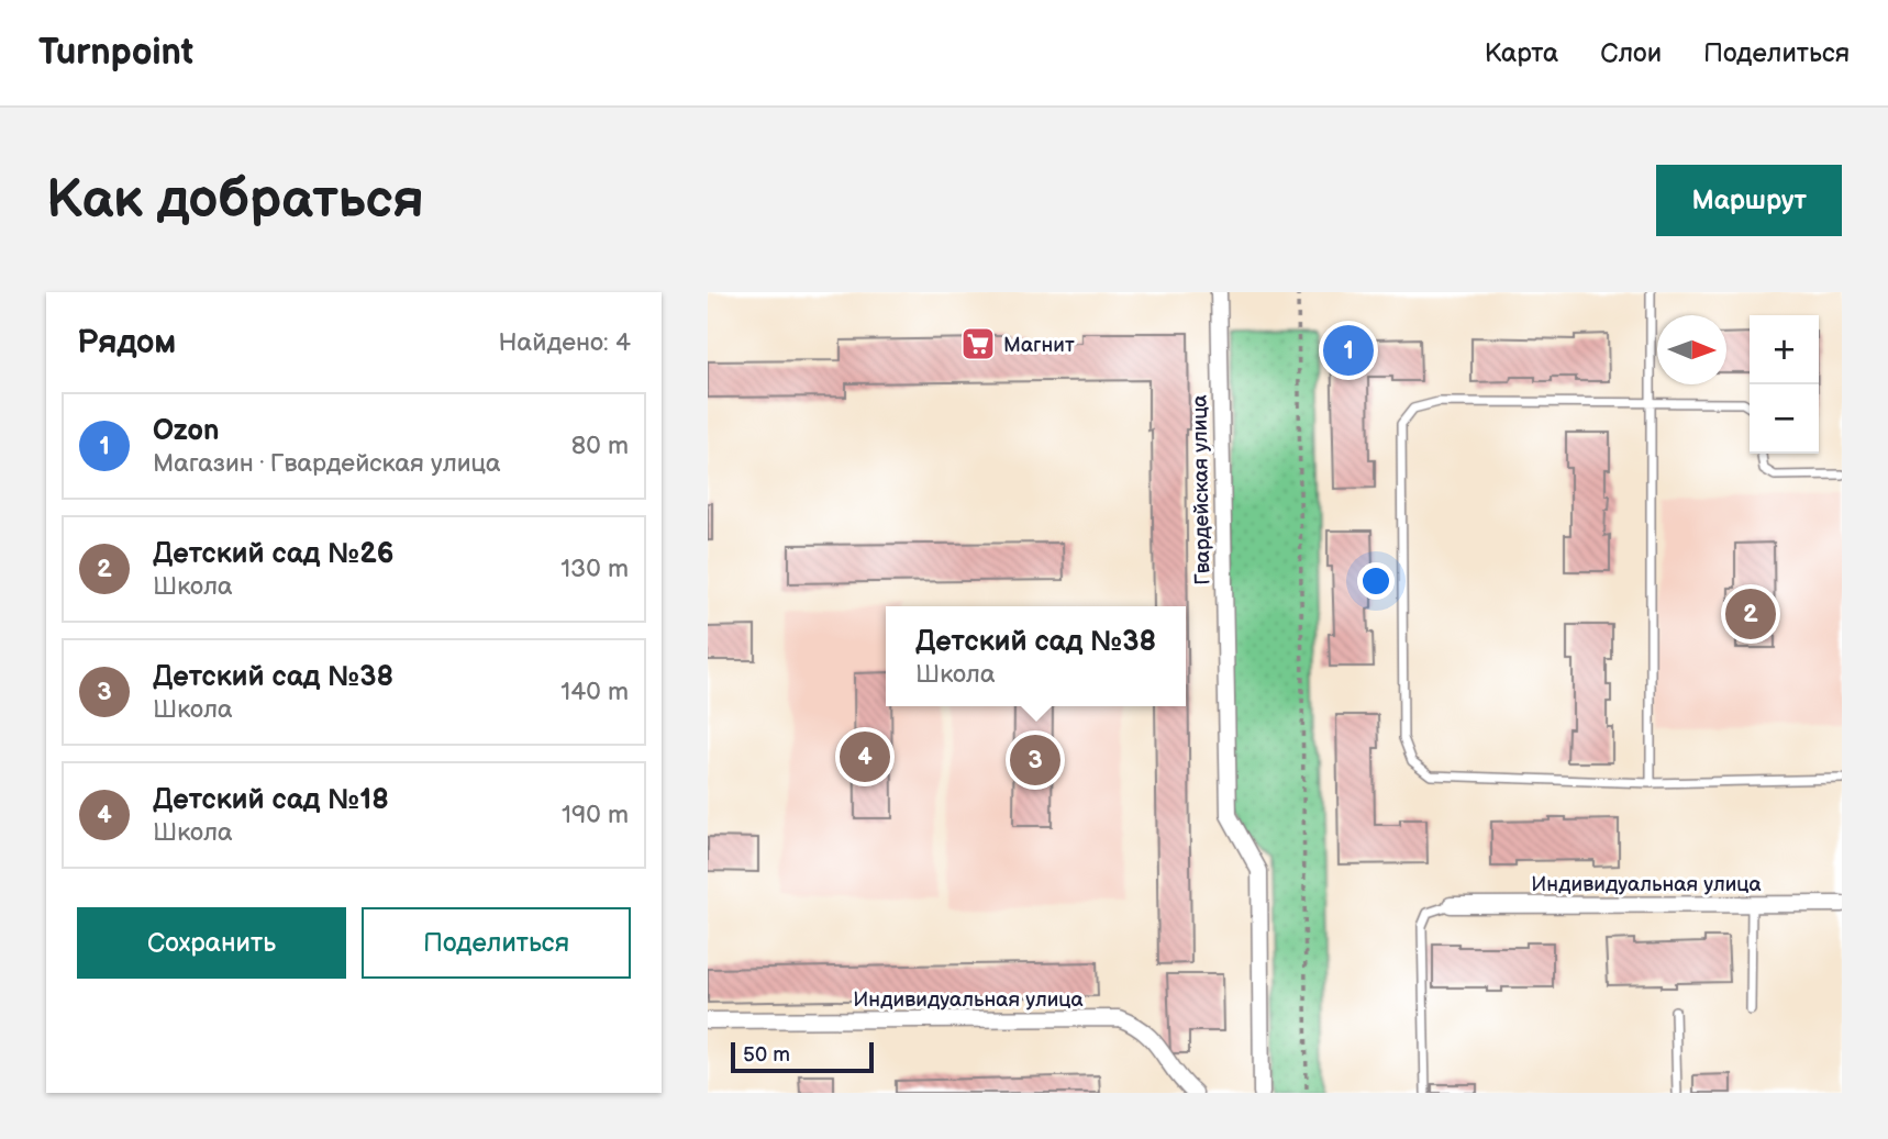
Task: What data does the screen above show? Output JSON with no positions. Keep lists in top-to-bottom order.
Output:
{
  "streets": {
    "street": ["Гвардейская улица", "Индивидуальная улица"]
  },
  "places": {
    "supermarket": ["Магнит"]
  },
  "scale_bar": "50 m",
  "north": "right",
  "page": {
    "header": "Turnpoint",
    "nav": ["Карта", "Слои", "Поделиться"],
    "buttons": [
      "Маршрут",
      ["Сохранить", "Поделиться"]
    ],
    "title": "Как добраться",
    "heading": ["Рядом", "Найдено: 4"],
    "map_buttons": ["+", "−"],
    "pins": [
      "1",
      "2",
      "4",
      "3"
    ],
    "list": [
      {
        "mark": "1",
        "name": "Ozon",
        "note": "Магазин · Гвардейская улица",
        "value": "80 m"
      },
      {
        "mark": "2",
        "name": "Детский сад №26",
        "note": "Школа",
        "value": "130 m"
      },
      {
        "mark": "3",
        "name": "Детский сад №38",
        "note": "Школа",
        "value": "140 m"
      },
      {
        "mark": "4",
        "name": "Детский сад №18",
        "note": "Школа",
        "value": "190 m"
      }
    ],
    "popup": ["Детский сад №38", "Школа"],
    "scale": "50 m"
  }
}
